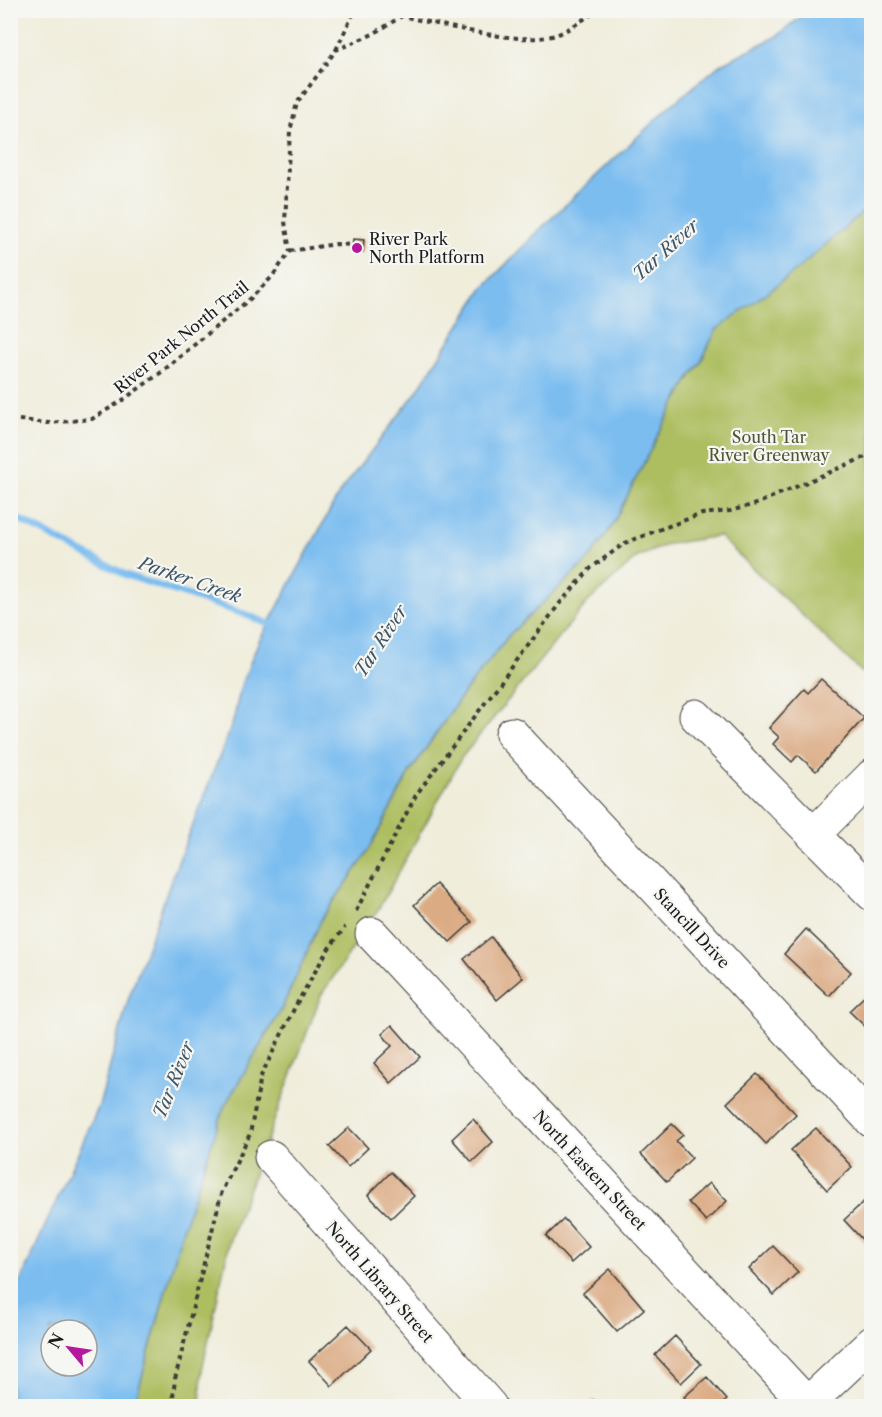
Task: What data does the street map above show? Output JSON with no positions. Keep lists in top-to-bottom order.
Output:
{
  "streets": {
    "street": ["Stancill Drive", "North Eastern Street", "North Library Street"],
    "path": ["River Park North Trail"]
  },
  "water": ["Tar River", "Parker Creek"],
  "parks": ["South Tar River Greenway"],
  "places": ["River Park North Platform"],
  "north": "top left"
}
